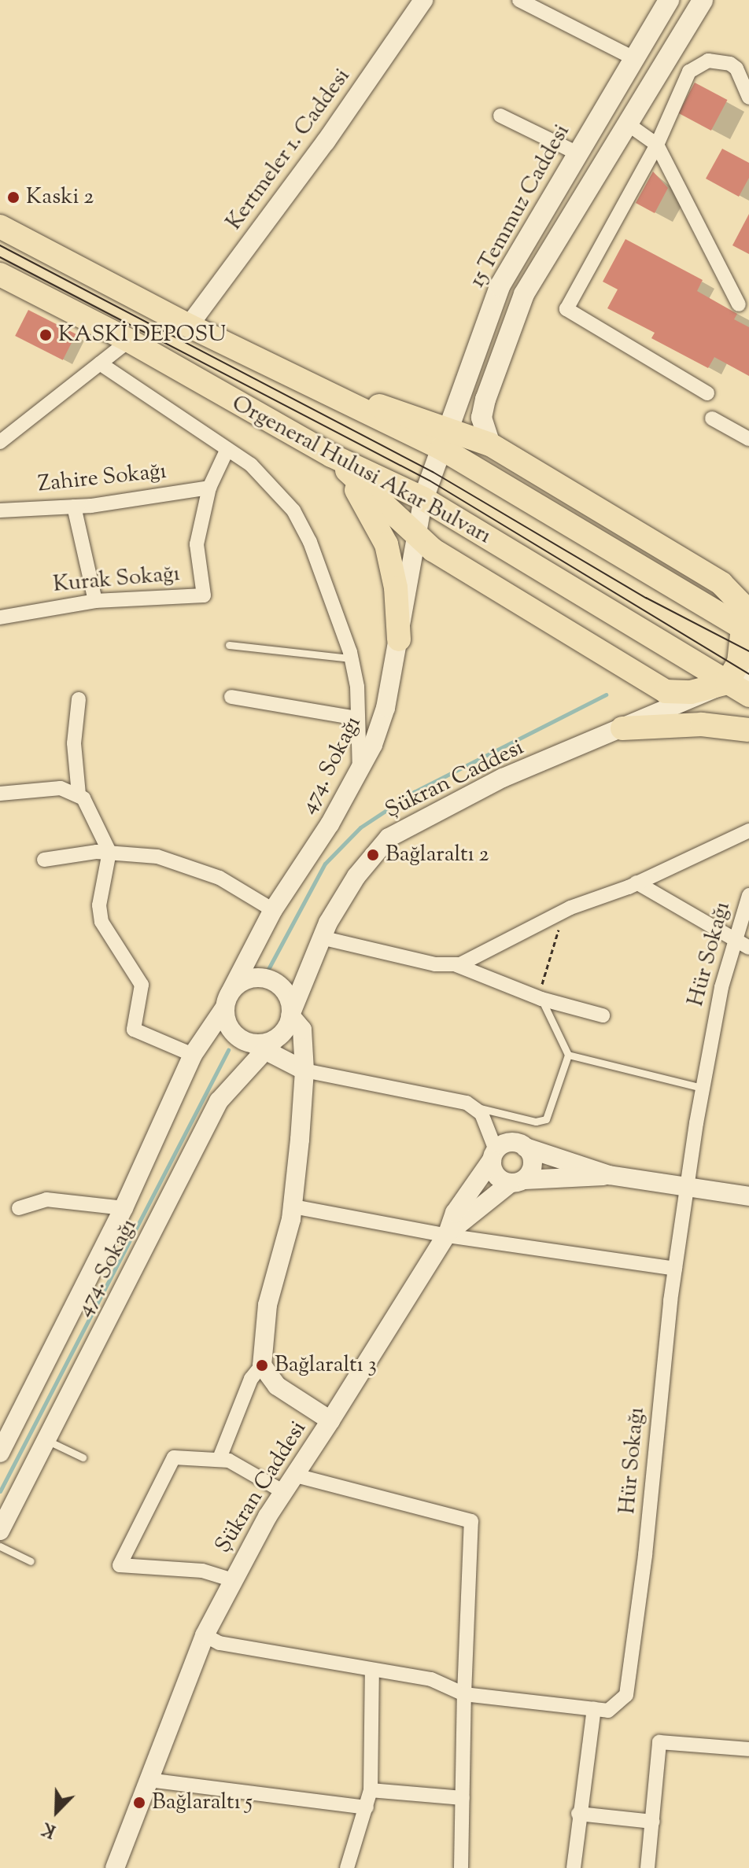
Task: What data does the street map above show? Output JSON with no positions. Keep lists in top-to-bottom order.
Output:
{
  "streets": {
    "main road": ["15 Temmuz Caddesi", "Orgeneral Hulusi Akar Bulvarı"],
    "street": [
      "Kertmeler 1. Caddesi",
      "Zahire Sokağı",
      "Kurak Sokağı",
      "474. Sokağı",
      "Şükran Caddesi",
      "Hür Sokağı"
    ]
  },
  "crossings": [
    ["15 Temmuz Caddesi", "Orgeneral Hulusi Akar Bulvarı"],
    ["15 Temmuz Caddesi", "474. Sokağı"],
    ["Orgeneral Hulusi Akar Bulvarı", "474. Sokağı"],
    ["Orgeneral Hulusi Akar Bulvarı", "Şükran Caddesi"],
    ["Zahire Sokağı", "Kurak Sokağı"],
    ["474. Sokağı", "Şükran Caddesi"],
    ["Şükran Caddesi", "Hür Sokağı"]
  ],
  "places": [
    "Kaski 2",
    "KASKİ DEPOSU",
    "Bağlaraltı 2",
    "Bağlaraltı 3",
    "Bağlaraltı 5"
  ],
  "north": "bottom left"
}
